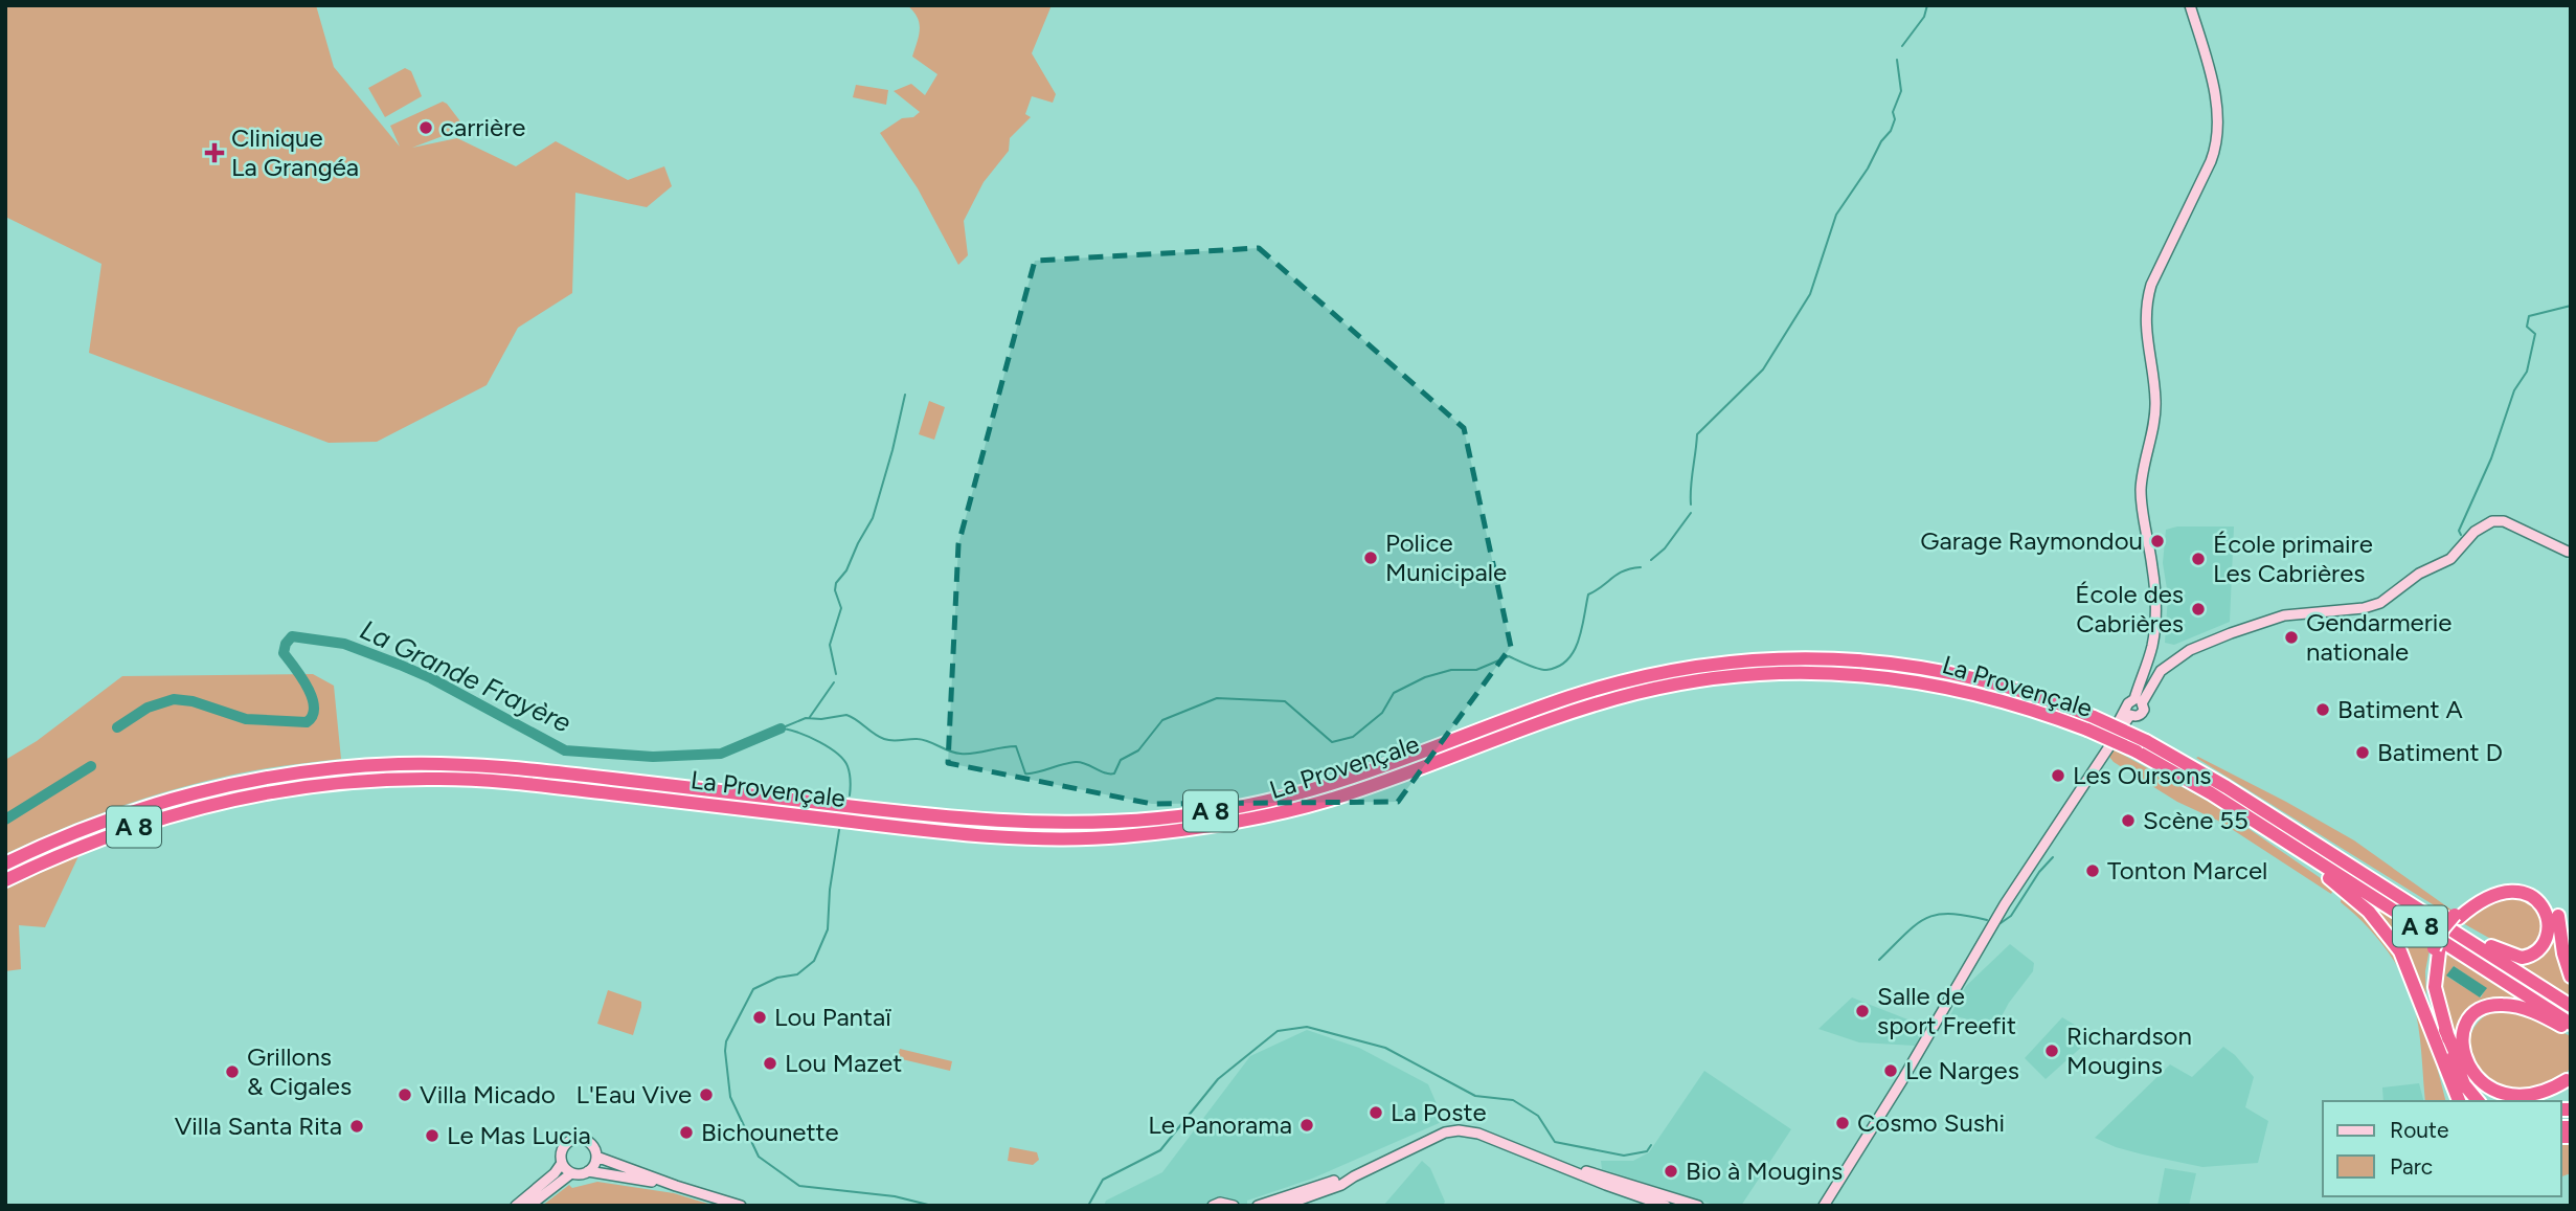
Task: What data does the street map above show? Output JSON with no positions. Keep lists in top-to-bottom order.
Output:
{
  "streets": {
    "highway": ["La Provençale", "A 8"]
  },
  "water": ["La Grande Frayère"],
  "places": {
    "other": [
      "carrière",
      "Garage Raymondou",
      "Police Municipale",
      "École primaire Les Cabrières",
      "École des Cabrières",
      "Gendarmerie nationale",
      "Batiment A",
      "Batiment D",
      "Les Oursons",
      "Scène 55",
      "Tonton Marcel",
      "Salle de sport Freefit",
      "Lou Pantaï",
      "Richardson Mougins",
      "Lou Mazet",
      "Le Narges",
      "Grillons & Cigales",
      "Villa Micado",
      "L'Eau Vive",
      "La Poste",
      "Cosmo Sushi",
      "Le Panorama",
      "Villa Santa Rita",
      "Bichounette",
      "Le Mas Lucia",
      "Bio à Mougins"
    ],
    "health": ["Clinique La Grangéa"]
  },
  "legend": ["Route", "Parc"]
}
